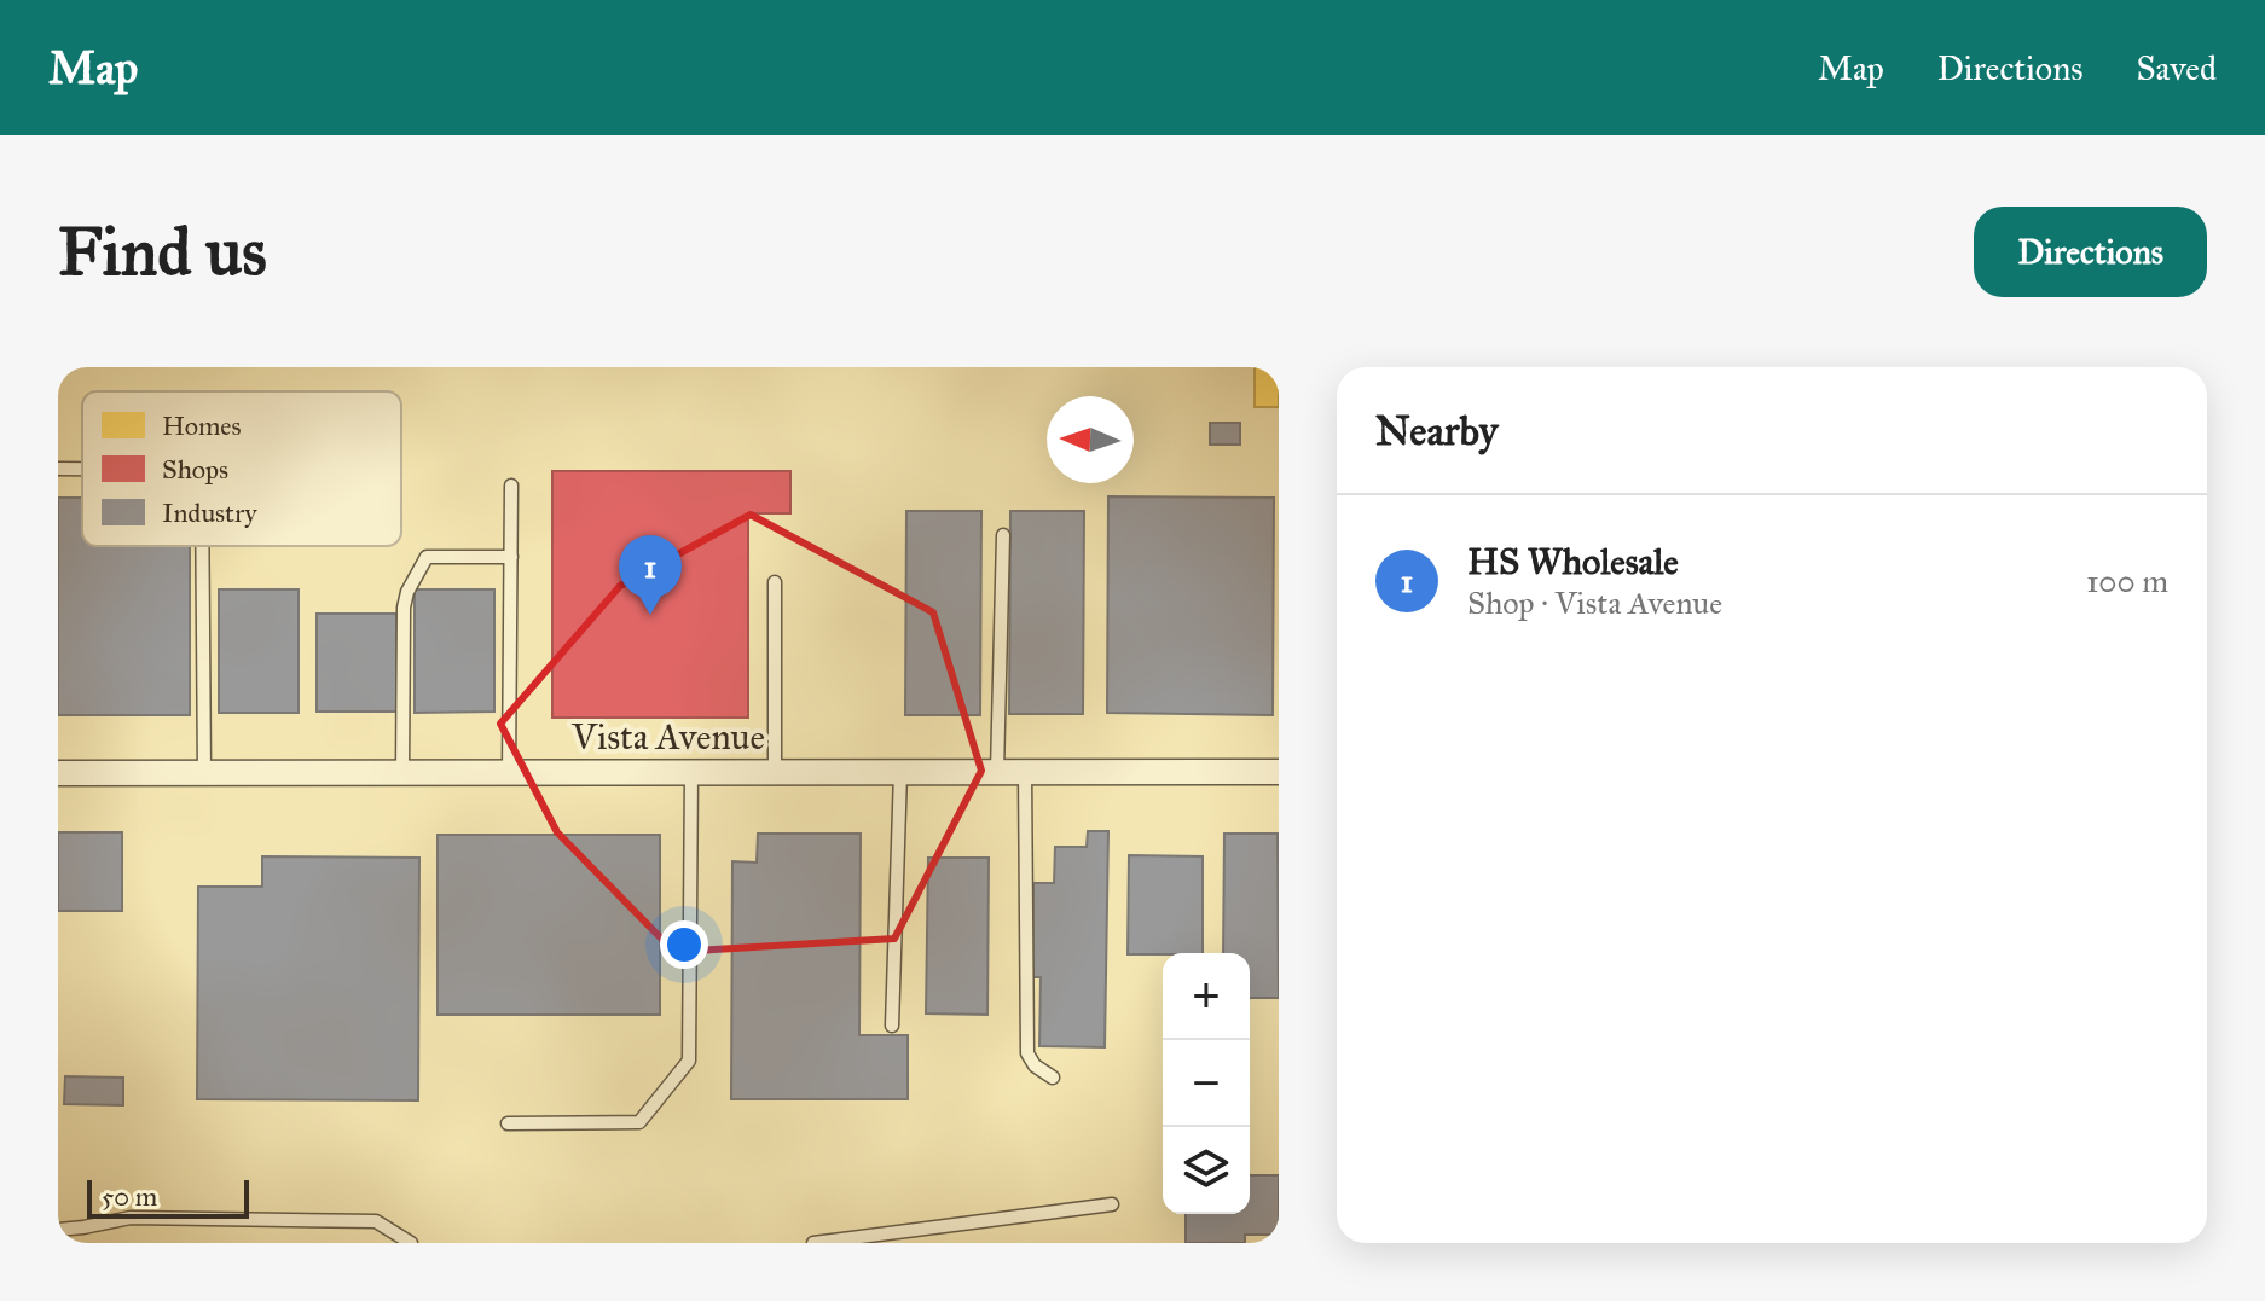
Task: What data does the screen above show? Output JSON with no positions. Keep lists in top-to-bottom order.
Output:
{
  "streets": {
    "street": ["Vista Avenue"]
  },
  "legend": ["Homes", "Shops", "Industry"],
  "scale_bar": "50 m",
  "north": "left",
  "page": {
    "header": "Map",
    "nav": ["Map", "Directions", "Saved"],
    "buttons": "Directions",
    "title": "Find us",
    "heading": "Nearby",
    "list": [
      {
        "mark": "1",
        "name": "HS Wholesale",
        "note": "Shop · Vista Avenue",
        "value": "100 m"
      }
    ],
    "pins": "1",
    "map_buttons": ["+", "−"],
    "scale": "50 m"
  }
}
